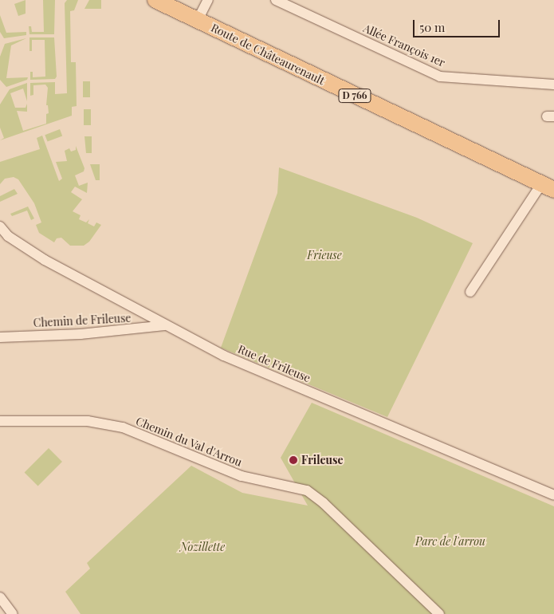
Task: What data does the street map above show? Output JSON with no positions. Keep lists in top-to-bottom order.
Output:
{
  "streets": {
    "main road": ["Route de Châteaurenault", "D 766"],
    "street": [
      "Allée François 1er",
      "Chemin de Frileuse",
      "Rue de Frileuse",
      "Chemin du Val d'Arrou"
    ]
  },
  "crossings": [
    ["Chemin de Frileuse", "Rue de Frileuse"]
  ],
  "parks": ["Frieuse", "Parc de l'arrou", "Nozillette"],
  "places": ["Frileuse"],
  "scale_bar": "50 m"
}
